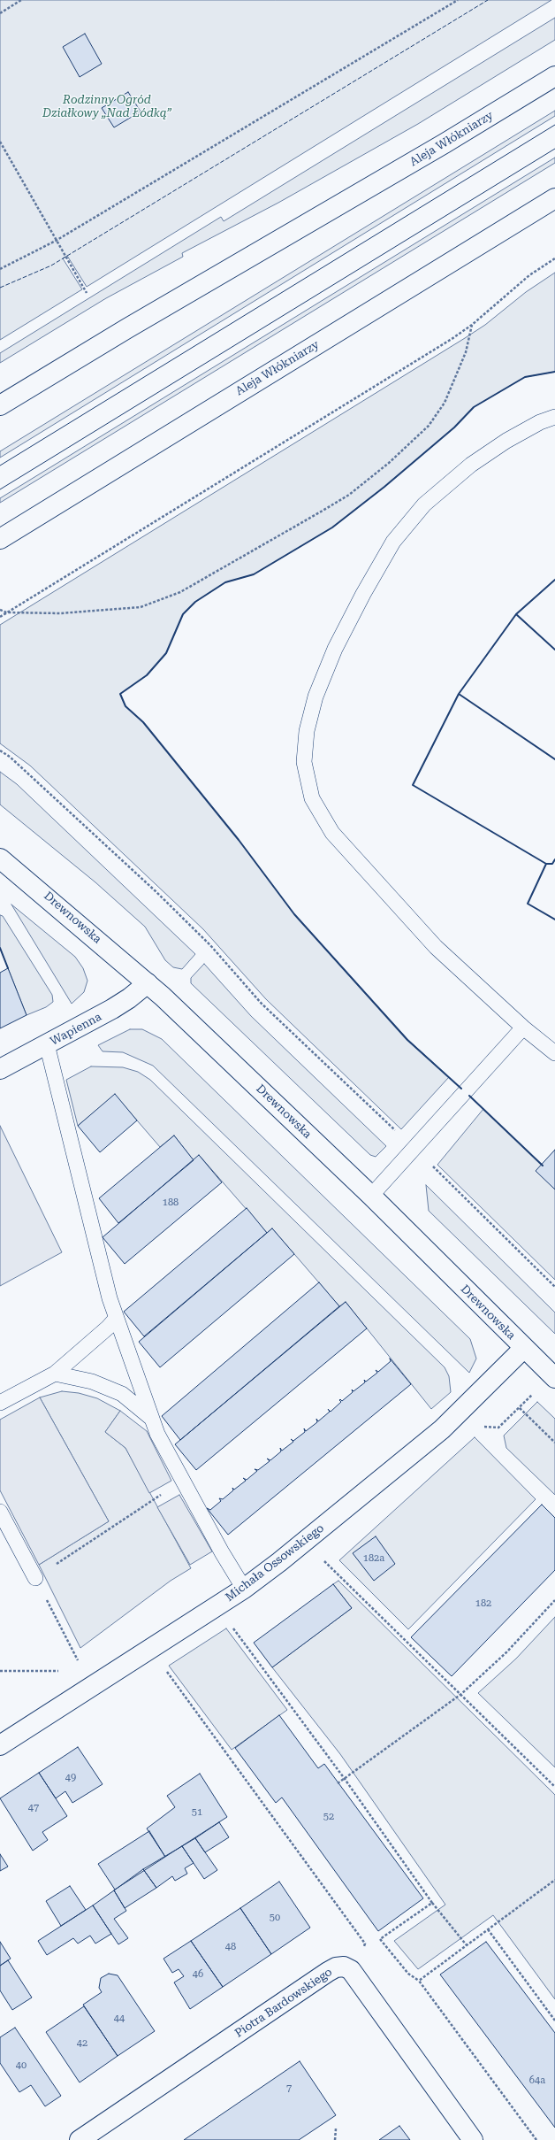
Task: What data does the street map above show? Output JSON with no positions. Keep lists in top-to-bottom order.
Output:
{
  "streets": {
    "main road": [
      "Aleja Włókniarzy",
      "Drewnowska",
      "Wapienna",
      "Michała Ossowskiego",
      "Piotra Bardowskiego"
    ]
  },
  "crossings": [
    ["Drewnowska", "Wapienna"],
    ["Drewnowska", "Michała Ossowskiego"]
  ],
  "parks": ["Rodzinny Ogród Działkowy „Nad Łódką”"],
  "house_numbers": [
    "188",
    "182a",
    "182",
    "49",
    "47",
    "51",
    "52",
    "50",
    "48",
    "46",
    "44",
    "42",
    "40",
    "64a",
    "7"
  ]
}
